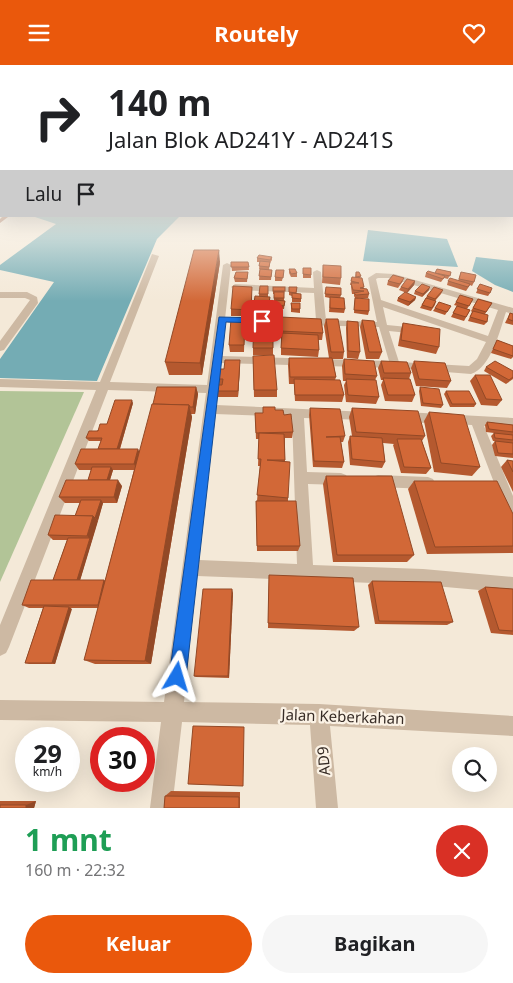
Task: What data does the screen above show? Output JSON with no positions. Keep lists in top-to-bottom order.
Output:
{
  "streets": {
    "street": ["Jalan Keberkahan", "AD9"]
  },
  "crossings": [
    ["Jalan Keberkahan", "AD9"]
  ],
  "page": {
    "header": "Routely",
    "turn": ["140 m", "Jalan Blok AD241Y - AD241S"],
    "then": "Lalu",
    "speed": "29 km/h",
    "limit": "30",
    "heading": ["1 mnt", "160 m · 22:32"],
    "buttons": ["Keluar", "Bagikan"]
  }
}
